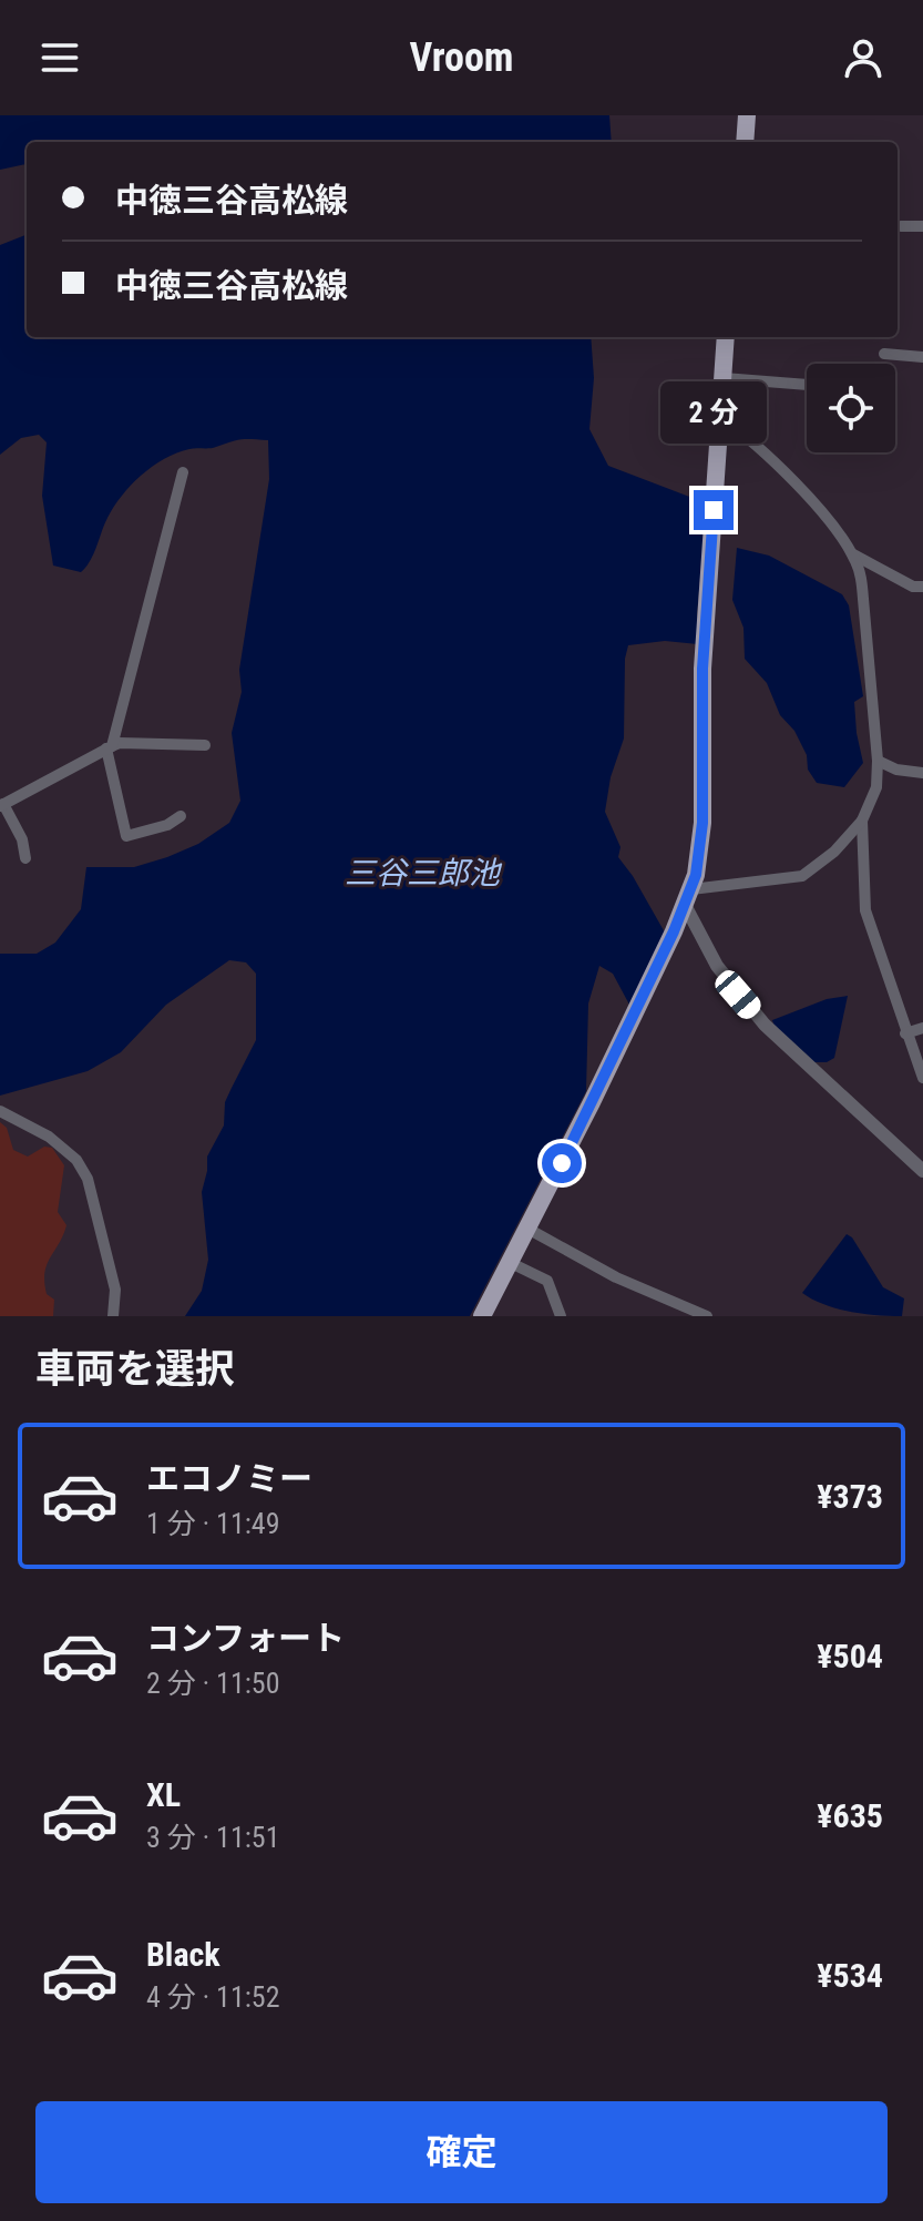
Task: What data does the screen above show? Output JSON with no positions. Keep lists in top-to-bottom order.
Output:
{
  "water": ["三谷三郎池"],
  "page": {
    "header": "Vroom",
    "banner": ["中徳三谷高松線", "中徳三谷高松線"],
    "bubble": "2 分",
    "heading": "車両を選択",
    "list": [
      {
        "name": "エコノミー",
        "note": "1 分 · 11:49",
        "value": "¥373"
      },
      {
        "name": "コンフォート",
        "note": "2 分 · 11:50",
        "value": "¥504"
      },
      {
        "name": "XL",
        "note": "3 分 · 11:51",
        "value": "¥635"
      },
      {
        "name": "Black",
        "note": "4 分 · 11:52",
        "value": "¥534"
      }
    ],
    "buttons": "確定"
  }
}
